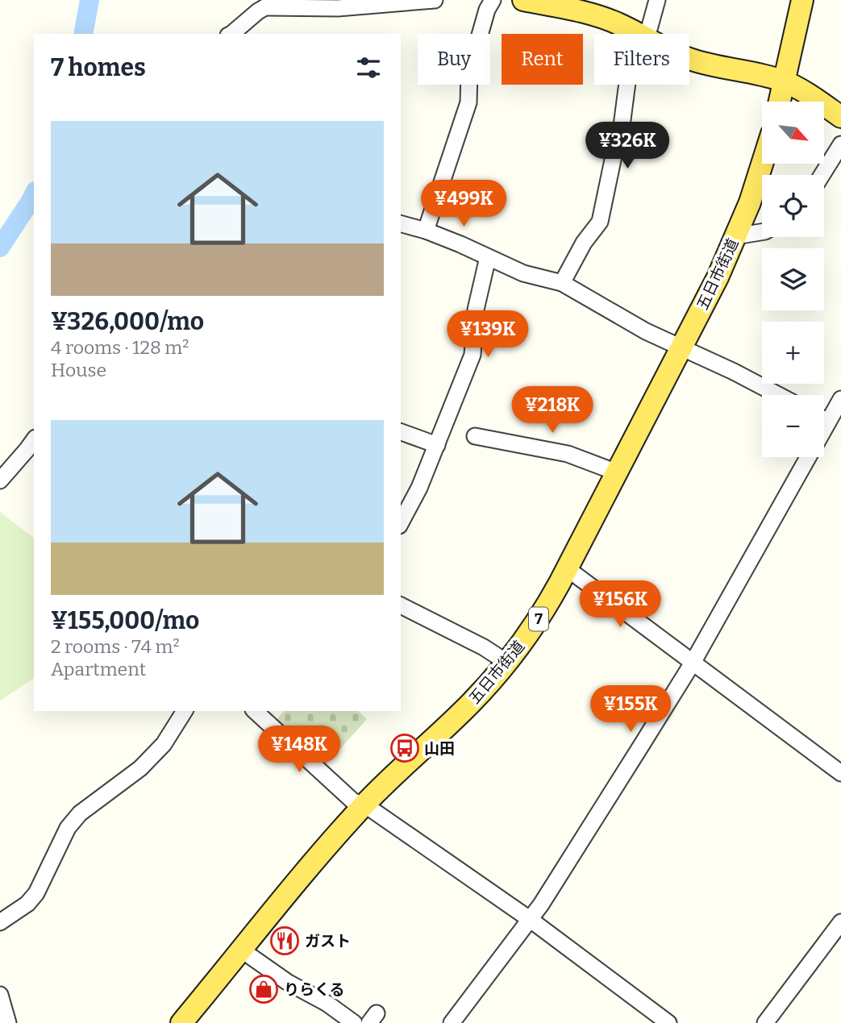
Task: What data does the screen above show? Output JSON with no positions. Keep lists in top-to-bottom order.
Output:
{
  "streets": {
    "main road": ["五日市街道", "7"]
  },
  "places": {
    "bus stop": ["山田"],
    "restaurant": ["ガスト"],
    "shop": ["りらくる"]
  },
  "north": "bottom right",
  "page": {
    "chip": ["Buy", "Rent", "Filters"],
    "heading": "7 homes",
    "map_buttons": ["+", "−"],
    "list": [
      {
        "name": "¥326,000/mo",
        "note": "4 rooms · 128 m² · House"
      },
      {
        "name": "¥155,000/mo",
        "note": "2 rooms · 74 m² · Apartment"
      }
    ],
    "price": [
      "¥326K",
      "¥499K",
      "¥139K",
      "¥218K",
      "¥156K",
      "¥155K",
      "¥148K"
    ]
  }
}
